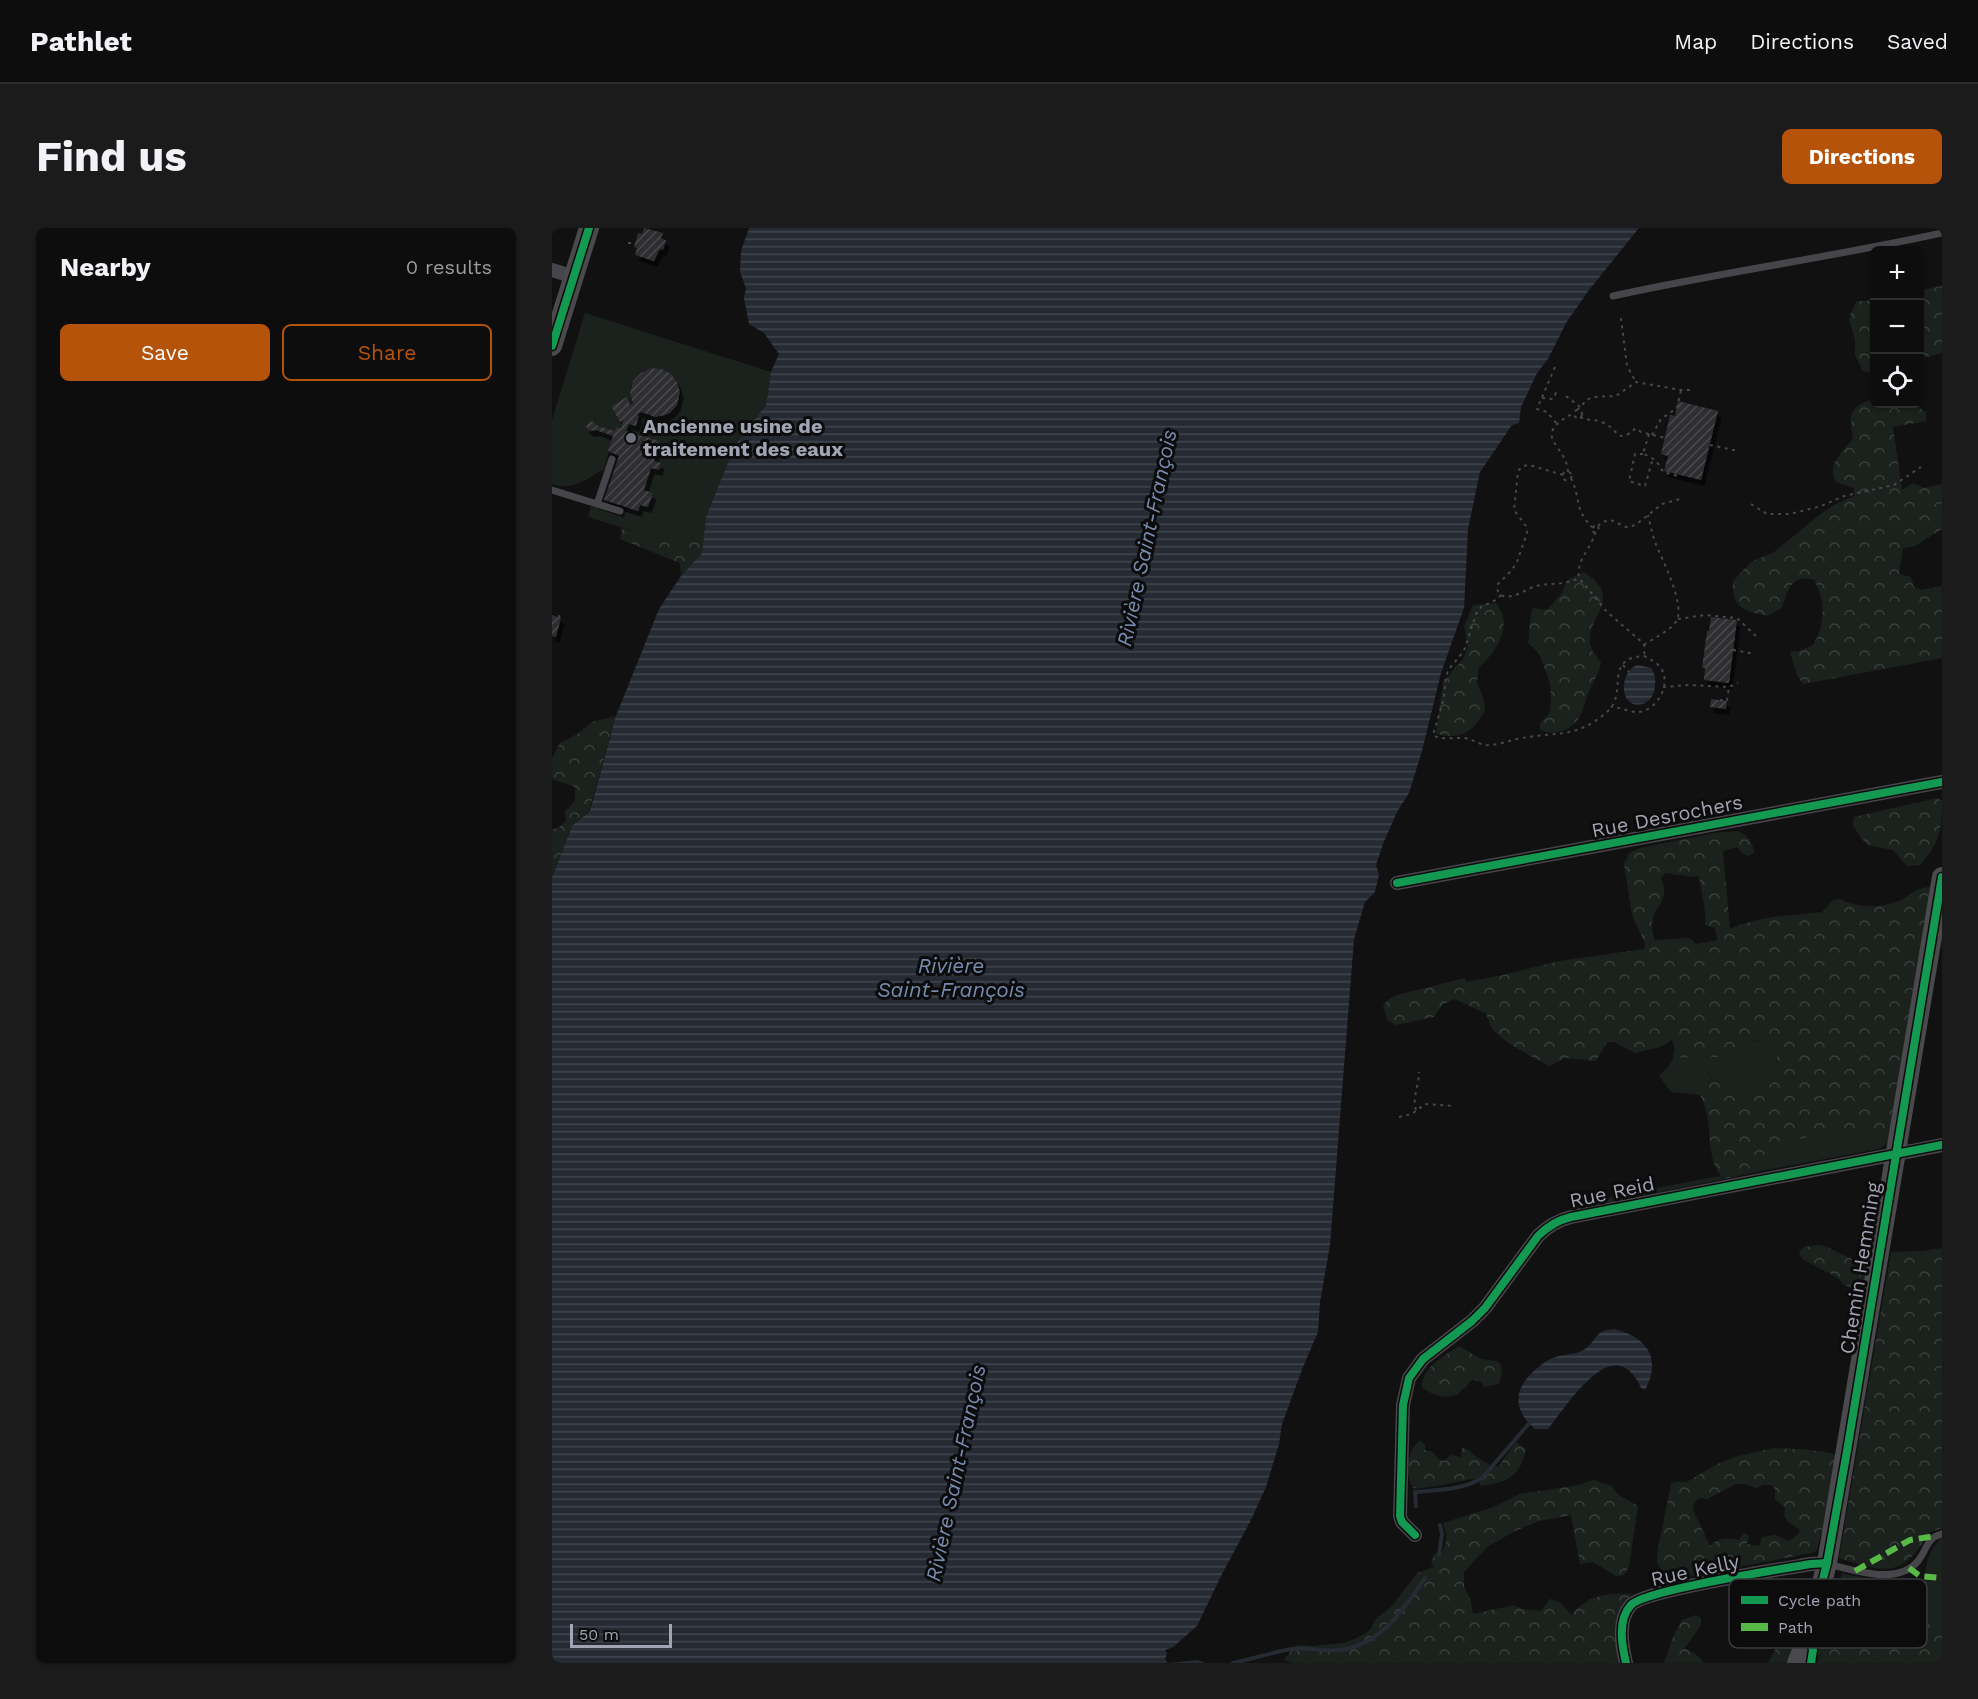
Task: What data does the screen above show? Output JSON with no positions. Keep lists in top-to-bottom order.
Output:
{
  "streets": {
    "street": [
      "Rue Desrochers",
      "Rue Reid",
      "Chemin Hemming",
      "Rue Kelly"
    ]
  },
  "crossings": [
    ["Rue Reid", "Chemin Hemming"],
    ["Chemin Hemming", "Rue Kelly"]
  ],
  "water": ["Rivière Saint-François"],
  "places": ["Ancienne usine de traitement des eaux"],
  "legend": ["Cycle path", "Path"],
  "scale_bar": "50 m",
  "page": {
    "header": "Pathlet",
    "nav": ["Map", "Directions", "Saved"],
    "buttons": [
      "Directions",
      ["Save", "Share"]
    ],
    "title": "Find us",
    "heading": ["Nearby", "0 results"],
    "map_buttons": ["+", "−"],
    "scale": "50 m"
  }
}
